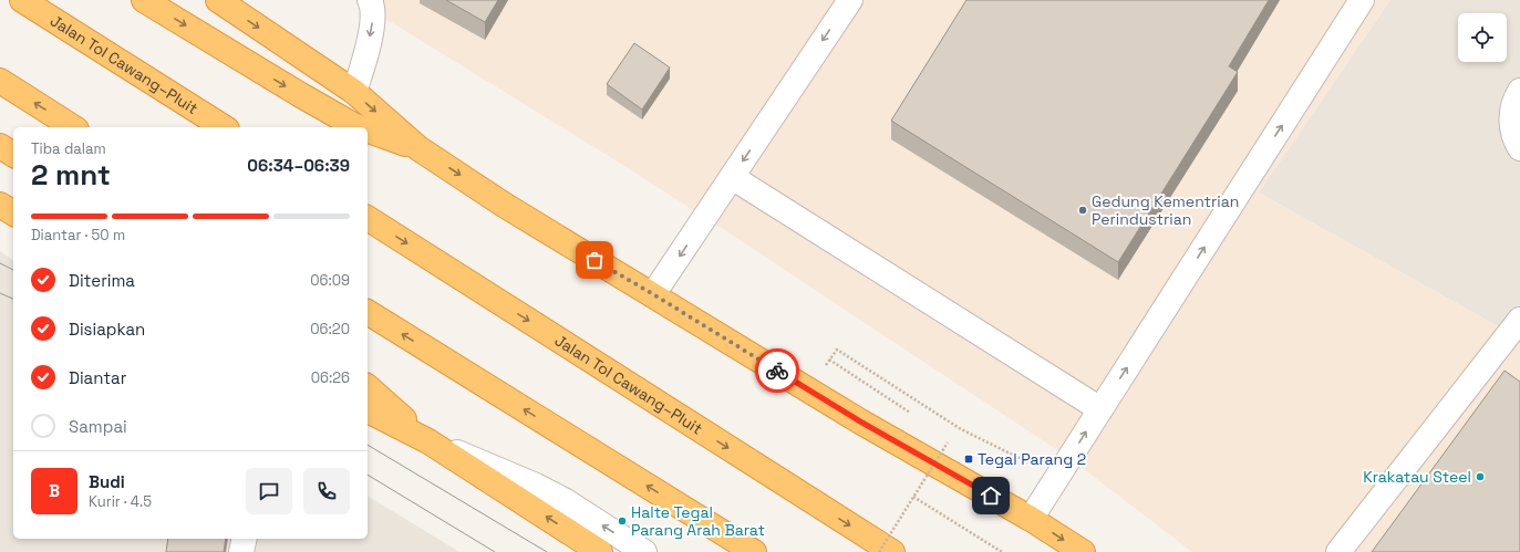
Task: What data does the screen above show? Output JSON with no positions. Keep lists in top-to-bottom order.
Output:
{
  "streets": {
    "highway": ["Jalan Tol Cawang–Pluit"]
  },
  "places": {
    "other": ["Gedung Kementrian Perindustrian", "Krakatau Steel", "Halte Tegal Parang Arah Barat"],
    "transit": ["Tegal Parang 2"]
  },
  "page": {
    "heading": ["2 mnt", "Tiba dalam", "06:34–06:39"],
    "panel": ["Budi", "Kurir · 4.5"],
    "bar": "Diantar · 50 m",
    "list": [
      ["Diterima", "06:09"],
      ["Disiapkan", "06:20"],
      ["Diantar", "06:26"],
      "Sampai"
    ],
    "round": "B"
  }
}
